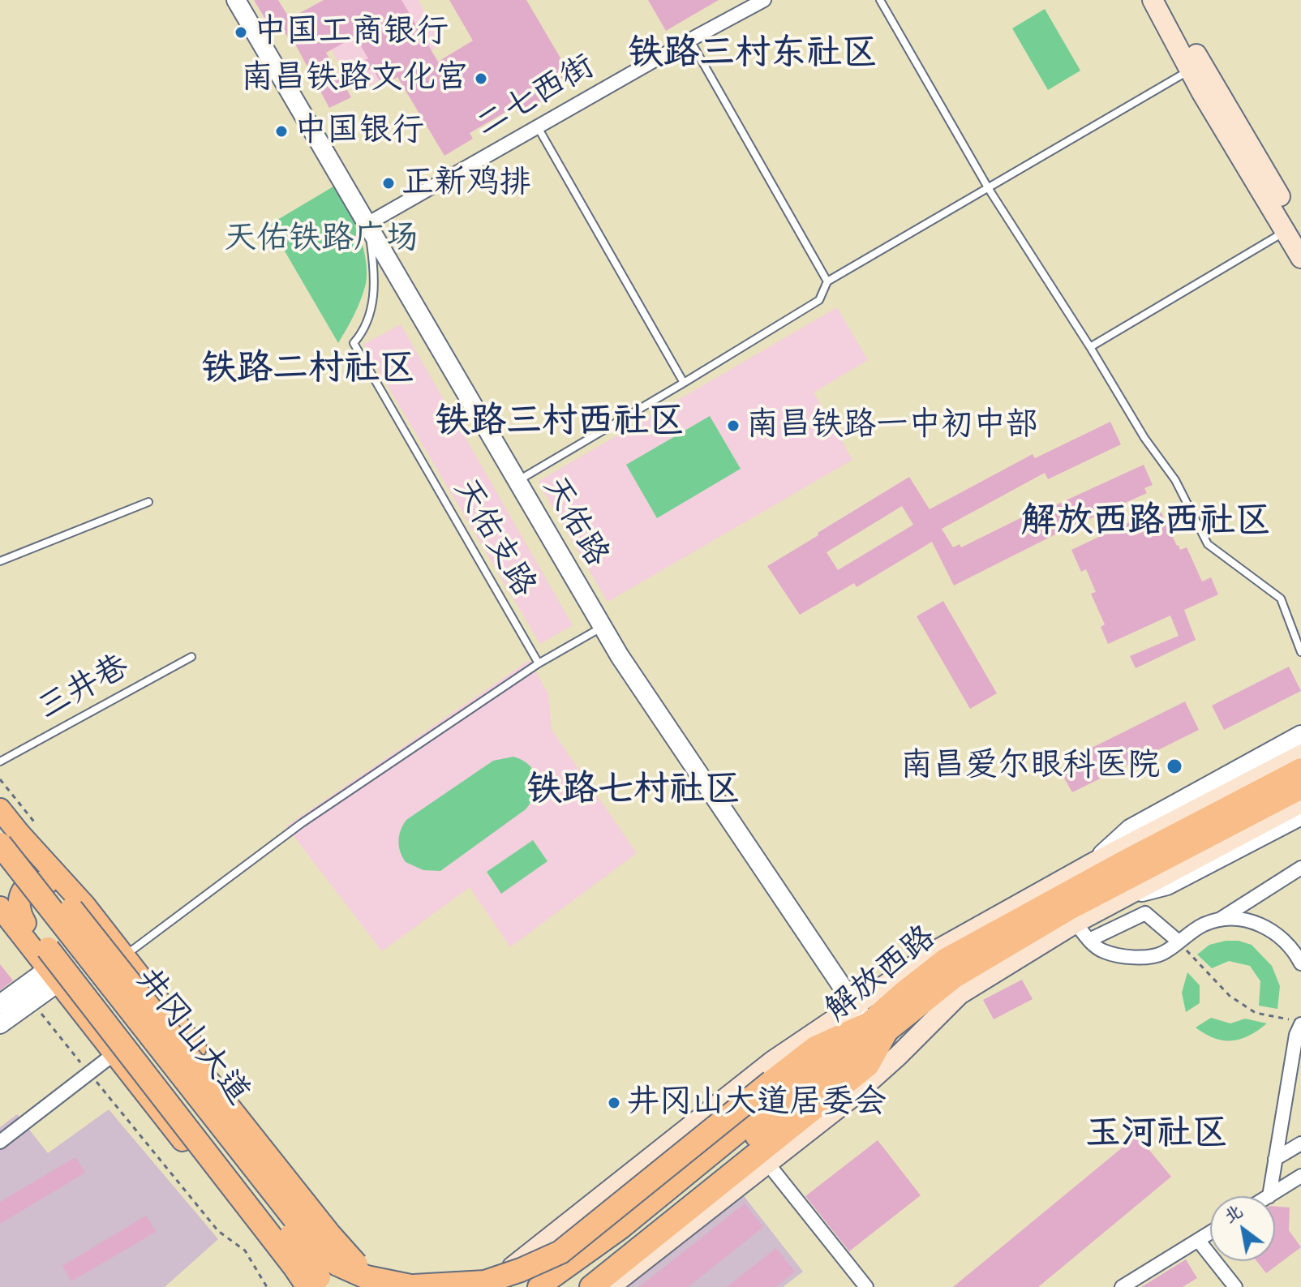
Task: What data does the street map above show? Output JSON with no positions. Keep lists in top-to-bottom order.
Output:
{
  "streets": {
    "highway": ["井冈山大道"],
    "main road": ["解放西路"],
    "street": ["二七西街", "天佑路"],
    "lane": ["天佑支路", "三井巷"]
  },
  "crossings": [
    ["二七西街", "天佑路"],
    ["二七西街", "天佑支路"],
    ["天佑路", "天佑支路"],
    ["天佑路", "解放西路"]
  ],
  "districts": [
    "铁路三村东社区",
    "铁路二村社区",
    "铁路三村西社区",
    "解放西路西社区",
    "铁路七村社区",
    "玉河社区"
  ],
  "parks": ["天佑铁路广场"],
  "places": [
    "中国工商银行",
    "南昌铁路文化宫",
    "中国银行",
    "正新鸡排",
    "南昌铁路一中初中部",
    "南昌爱尔眼科医院",
    "井冈山大道居委会"
  ],
  "north": "top left"
}
